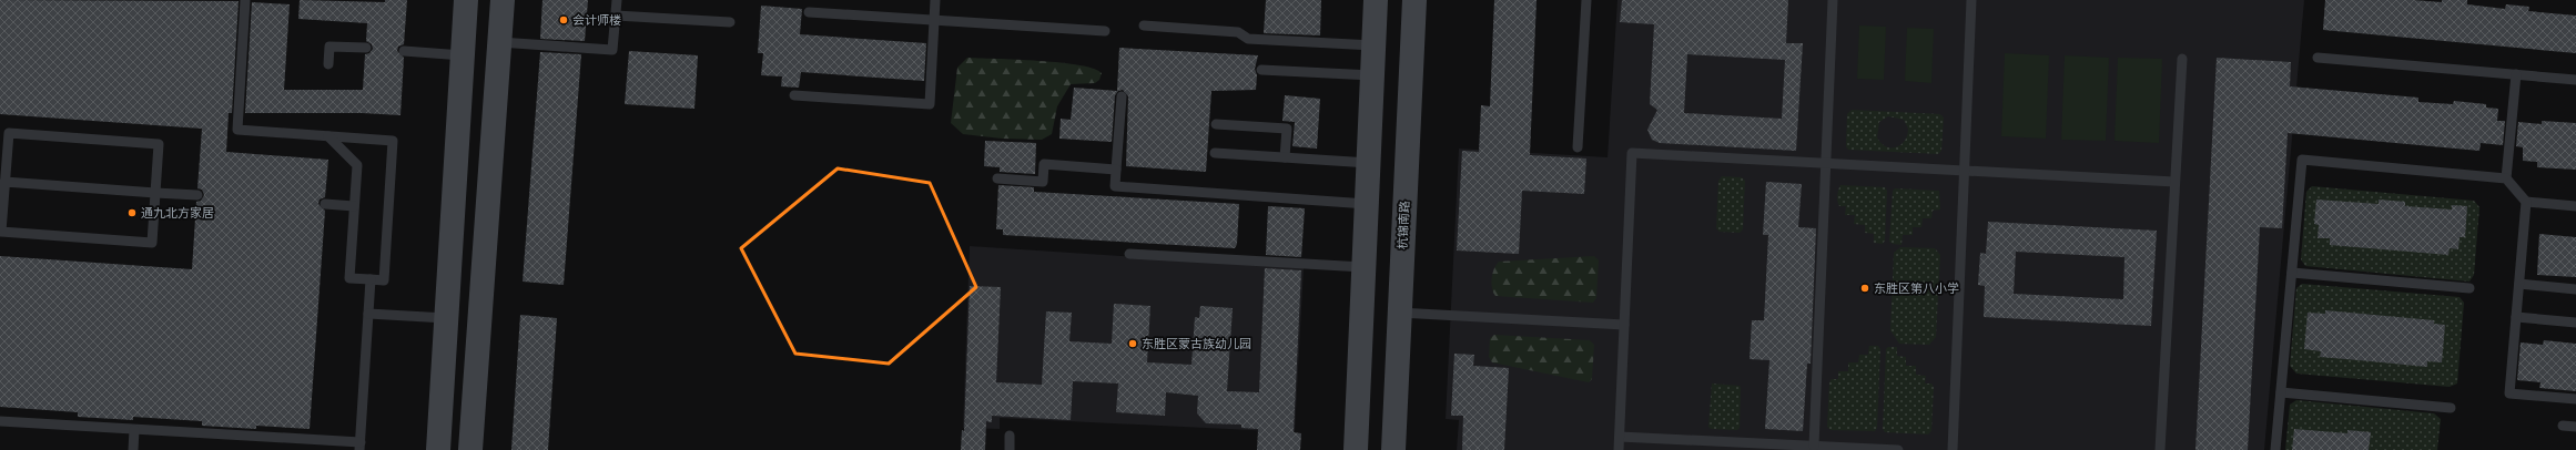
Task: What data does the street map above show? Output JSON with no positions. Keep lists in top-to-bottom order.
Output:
{
  "streets": {
    "main road": ["杭锦南路"]
  },
  "places": [
    "会计师楼",
    "通九北方家居",
    "东胜区第八小学",
    "东胜区蒙古族幼儿园"
  ]
}
